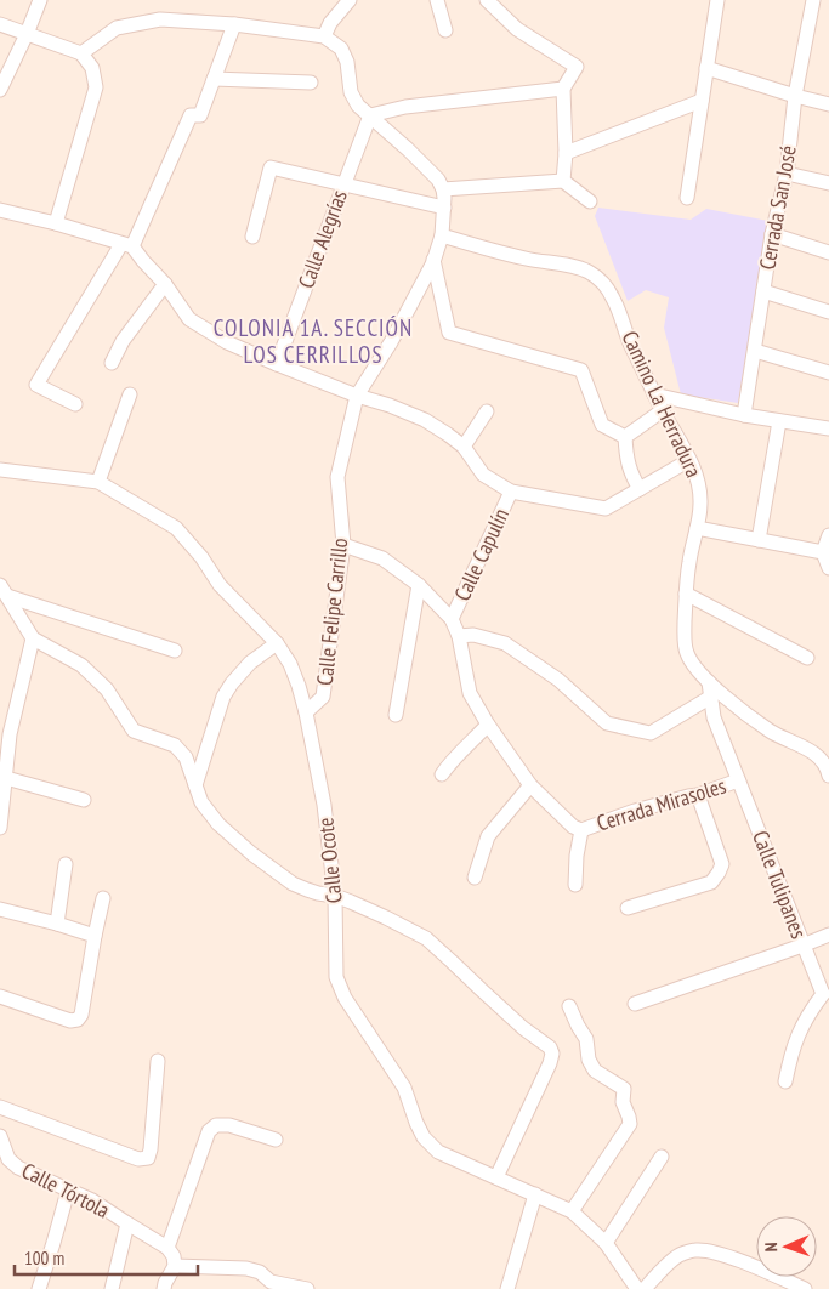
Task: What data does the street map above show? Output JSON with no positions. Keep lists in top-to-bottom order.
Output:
{
  "streets": {
    "street": [
      "Cerrada San José",
      "Calle Alegrías",
      "Camino La Herradura",
      "Calle Capulín",
      "Calle Felipe Carrillo",
      "Cerrada Mirasoles",
      "Calle Ocote",
      "Calle Tulipanes",
      "Calle Tórtola"
    ]
  },
  "crossings": [
    ["Camino La Herradura", "Calle Felipe Carrillo"],
    ["Camino La Herradura", "Calle Tulipanes"],
    ["Calle Capulín", "Cerrada Mirasoles"],
    ["Calle Felipe Carrillo", "Calle Ocote"],
    ["Cerrada Mirasoles", "Calle Tulipanes"]
  ],
  "districts": ["COLONIA 1A. SECCIÓN LOS CERRILLOS"],
  "scale_bar": "100 m",
  "north": "left"
}
